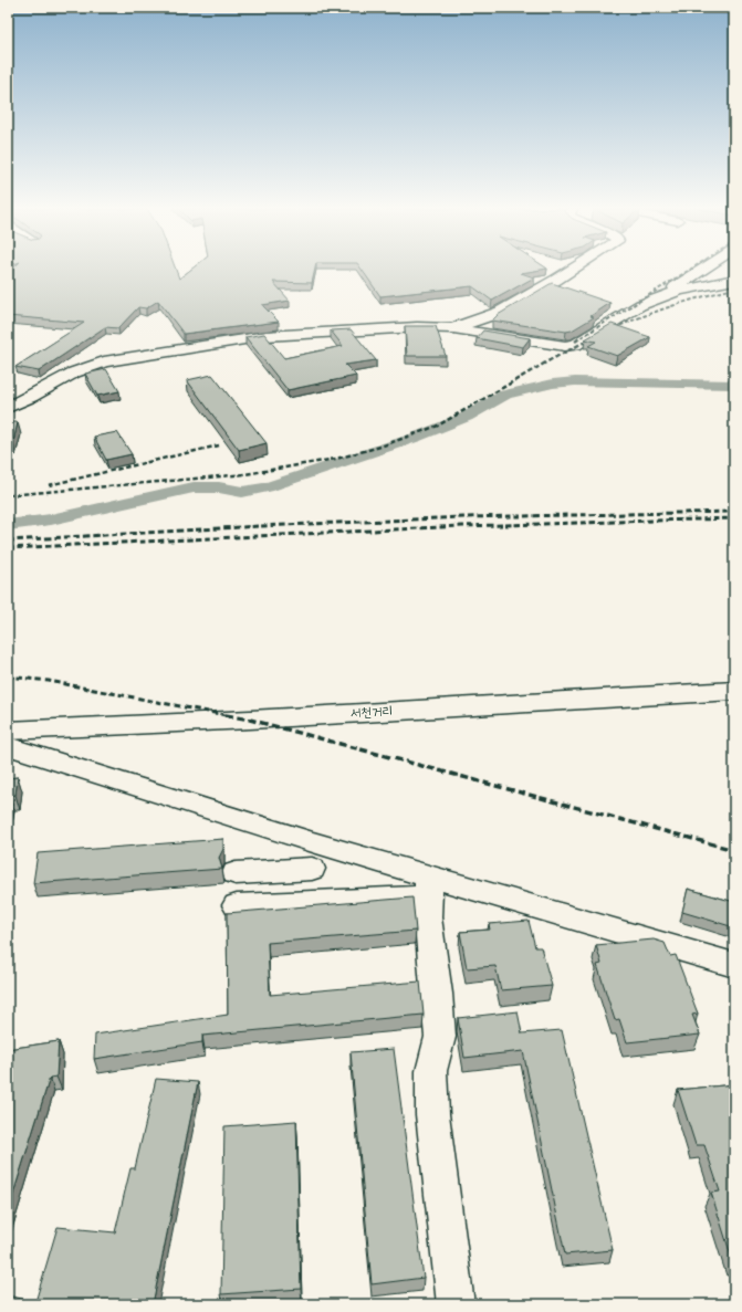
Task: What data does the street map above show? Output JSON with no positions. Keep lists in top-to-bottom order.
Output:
{
  "streets": {
    "main road": ["서천거리"]
  }
}
